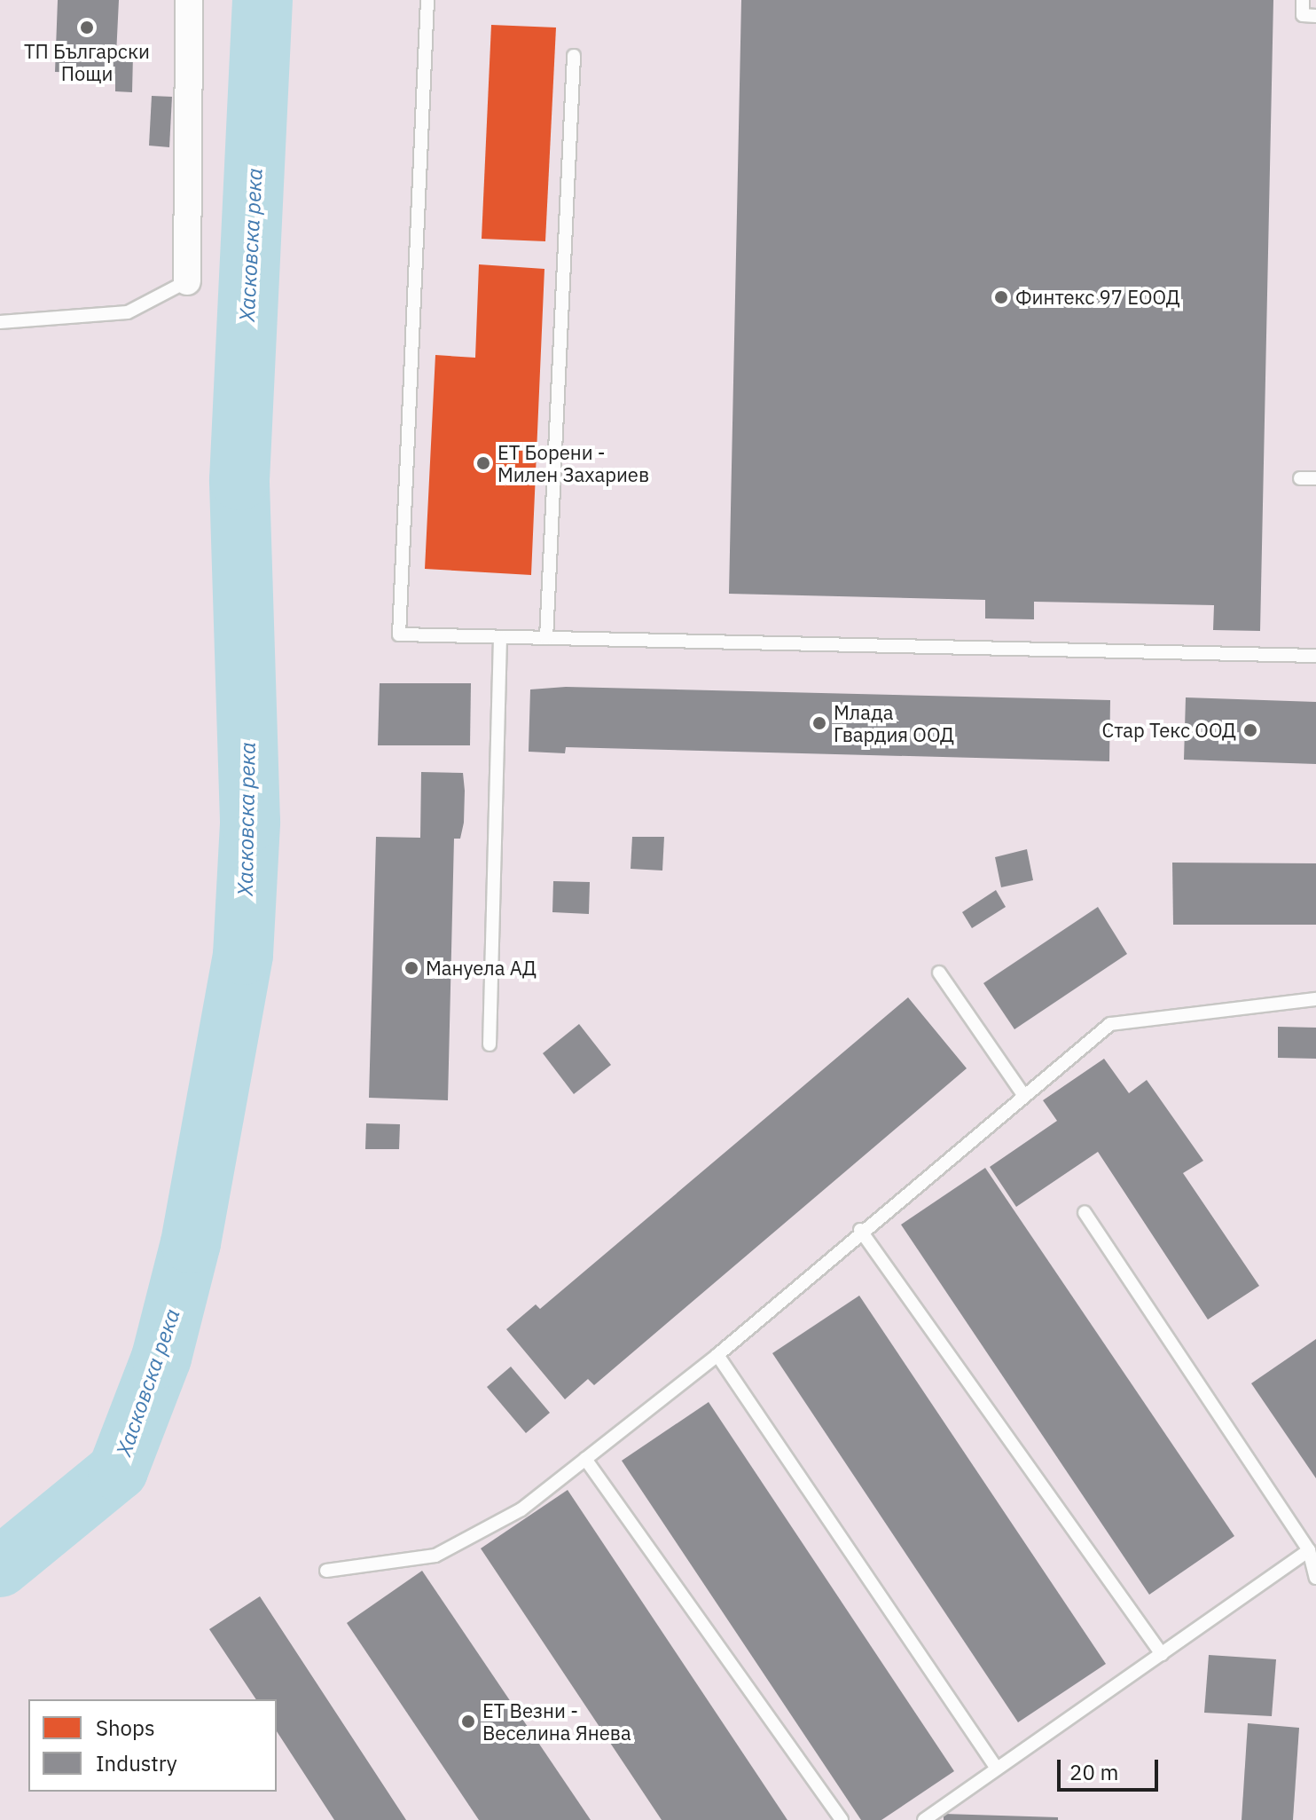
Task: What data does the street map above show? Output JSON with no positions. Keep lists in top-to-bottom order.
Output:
{
  "water": ["Хасковска река"],
  "places": [
    "ТП Български Пощи",
    "Финтекс 97 ЕООД",
    "ЕТ Борени - Милен Захариев",
    "Млада Гвардия ООД",
    "Стар Текс ООД",
    "Мануела АД",
    "ЕТ Везни - Веселина Янева"
  ],
  "legend": ["Shops", "Industry"],
  "scale_bar": "20 m"
}
